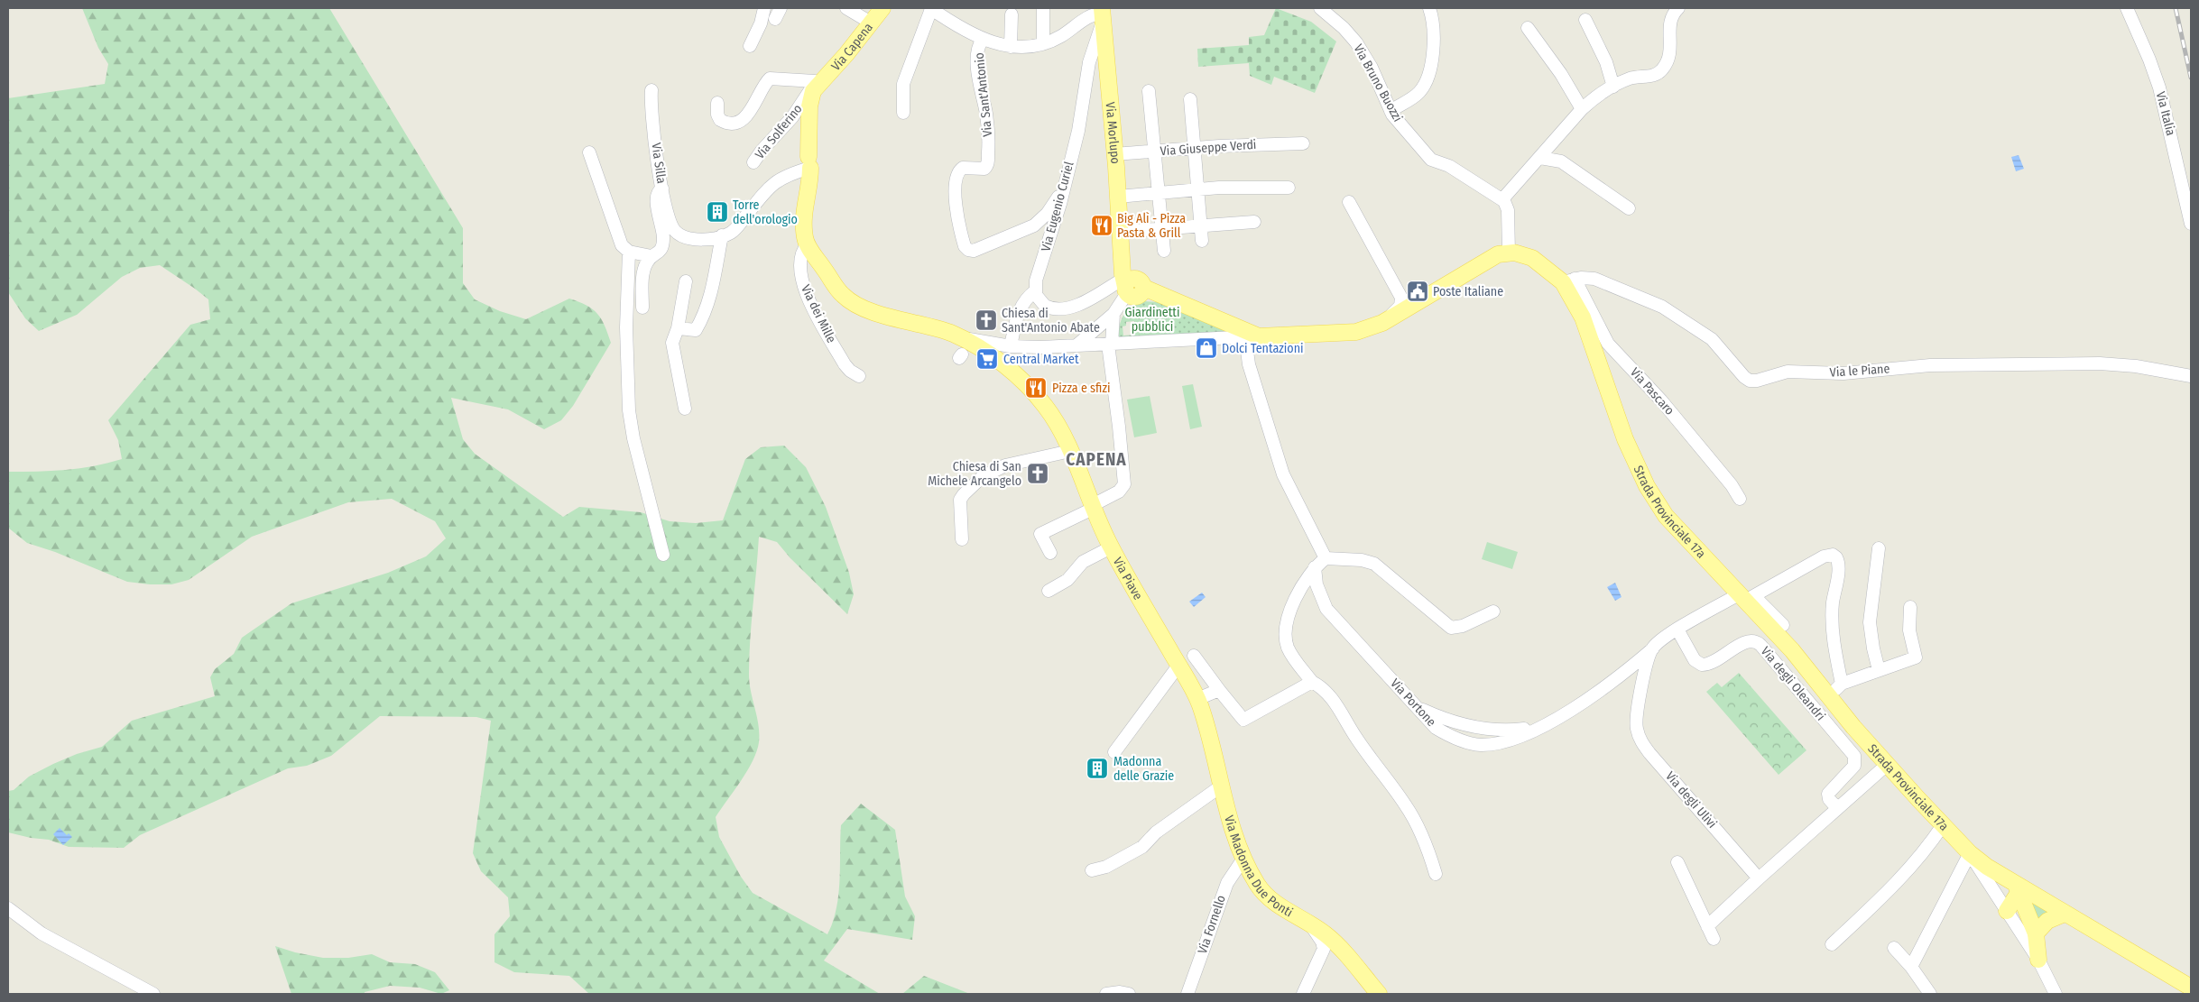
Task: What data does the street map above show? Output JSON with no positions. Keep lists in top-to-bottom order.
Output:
{
  "streets": {
    "main road": [
      "Via Capena",
      "Via Morlupo",
      "Strada Provinciale 17a",
      "Via Piave",
      "Via Madonna Due Ponti"
    ],
    "street": [
      "Via Bruno Buozzi",
      "Via Sant'Antonio",
      "Via Italia",
      "Via Solferino",
      "Via Giuseppe Verdi",
      "Via Silla",
      "Via Eugenio Curiel",
      "Via dei Mille",
      "Via le Piane",
      "Via Pascaro",
      "Via degli Oleandri",
      "Via Portone",
      "Via degli Ulivi",
      "Via Fornello"
    ]
  },
  "crossings": [
    ["Via Capena", "Via Solferino"],
    ["Via Capena", "Via dei Mille"],
    ["Via Capena", "Via Piave"],
    ["Via Sant'Antonio", "Via Eugenio Curiel"],
    ["Via Morlupo", "Via Giuseppe Verdi"],
    ["Via Morlupo", "Via Eugenio Curiel"],
    ["Via dei Mille", "Via Piave"],
    ["Via le Piane", "Via Pascaro"],
    ["Via le Piane", "Strada Provinciale 17a"],
    ["Via Pascaro", "Strada Provinciale 17a"],
    ["Via Piave", "Via Madonna Due Ponti"],
    ["Via Portone", "Via degli Ulivi"],
    ["Via Madonna Due Ponti", "Via Fornello"]
  ],
  "districts": ["CAPENA"],
  "parks": ["Giardinetti pubblici"],
  "places": {
    "building": ["Torre dell'orologio", "Madonna delle Grazie"],
    "restaurant": ["Big Alì - Pizza Pasta & Grill", "Pizza e sfizi"],
    "public building": ["Poste Italiane"],
    "church": ["Chiesa di Sant'Antonio Abate", "Chiesa di San Michele Arcangelo"],
    "shop": ["Dolci Tentazioni"],
    "supermarket": ["Central Market"]
  }
}
